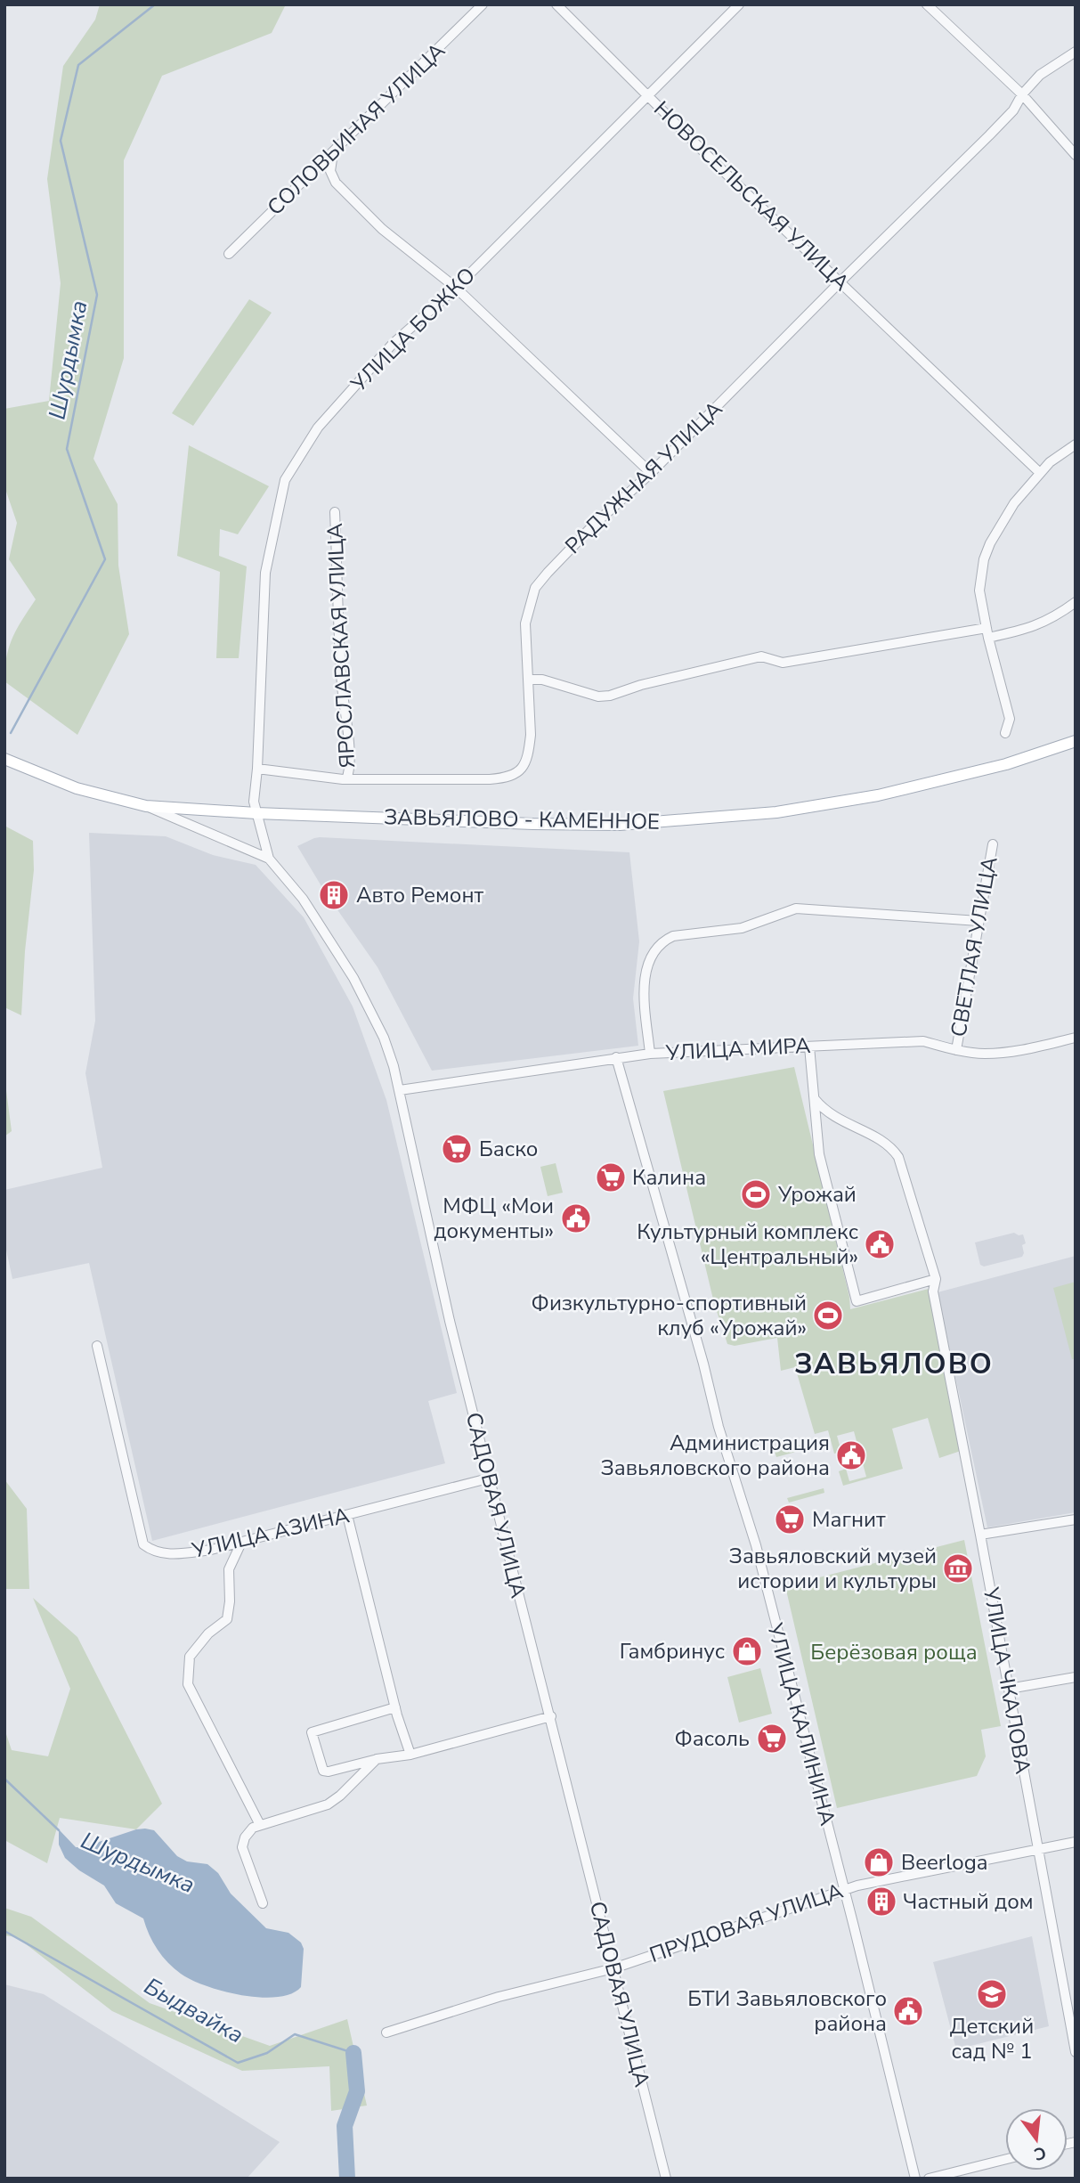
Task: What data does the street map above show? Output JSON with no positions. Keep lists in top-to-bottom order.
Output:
{
  "streets": {
    "main road": ["ЗАВЬЯЛОВО - КАМЕННОЕ"],
    "street": [
      "СОЛОВЬИНАЯ УЛИЦА",
      "НОВОСЕЛЬСКАЯ УЛИЦА",
      "УЛИЦА БОЖКО",
      "РАДУЖНАЯ УЛИЦА",
      "ЯРОСЛАВСКАЯ УЛИЦА",
      "СВЕТЛАЯ УЛИЦА",
      "УЛИЦА МИРА",
      "САДОВАЯ УЛИЦА",
      "УЛИЦА АЗИНА",
      "УЛИЦА ЧКАЛОВА",
      "УЛИЦА КАЛИНИНА",
      "ПРУДОВАЯ УЛИЦА"
    ]
  },
  "crossings": [
    ["НОВОСЕЛЬСКАЯ УЛИЦА", "УЛИЦА БОЖКО"],
    ["НОВОСЕЛЬСКАЯ УЛИЦА", "РАДУЖНАЯ УЛИЦА"],
    ["УЛИЦА БОЖКО", "РАДУЖНАЯ УЛИЦА"],
    ["УЛИЦА БОЖКО", "ЗАВЬЯЛОВО - КАМЕННОЕ"],
    ["УЛИЦА БОЖКО", "САДОВАЯ УЛИЦА"],
    ["РАДУЖНАЯ УЛИЦА", "ЯРОСЛАВСКАЯ УЛИЦА"],
    ["СВЕТЛАЯ УЛИЦА", "УЛИЦА МИРА"],
    ["УЛИЦА МИРА", "САДОВАЯ УЛИЦА"],
    ["УЛИЦА МИРА", "УЛИЦА КАЛИНИНА"],
    ["САДОВАЯ УЛИЦА", "УЛИЦА АЗИНА"],
    ["САДОВАЯ УЛИЦА", "ПРУДОВАЯ УЛИЦА"],
    ["УЛИЦА ЧКАЛОВА", "ПРУДОВАЯ УЛИЦА"],
    ["УЛИЦА КАЛИНИНА", "ПРУДОВАЯ УЛИЦА"]
  ],
  "districts": ["ЗАВЬЯЛОВО"],
  "water": ["Шурдымка", "Быдвайка"],
  "parks": ["Берёзовая роща"],
  "places": {
    "building": ["Авто Ремонт", "Частный дом"],
    "supermarket": [
      "Баско",
      "Калина",
      "Магнит",
      "Фасоль"
    ],
    "sports": ["Урожай", "Физкультурно-спортивный клуб «Урожай»"],
    "public building": [
      "МФЦ «Мои документы»",
      "Культурный комплекс «Центральный»",
      "Администрация Завьяловского района",
      "БТИ Завьяловского района"
    ],
    "museum": ["Завьяловский музей истории и культуры"],
    "shop": ["Гамбринус", "Beerloga"],
    "school or university": ["Детский сад № 1"]
  },
  "north": "bottom"
}
